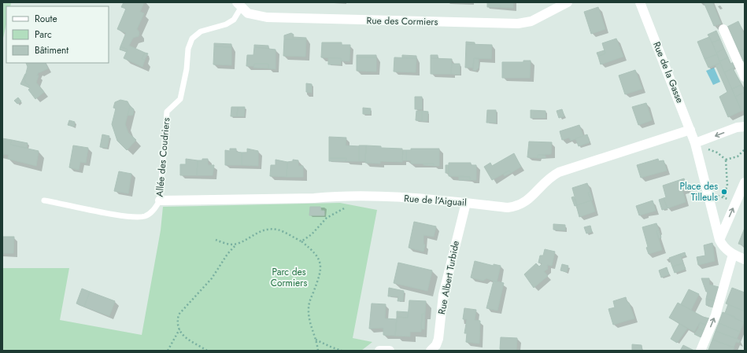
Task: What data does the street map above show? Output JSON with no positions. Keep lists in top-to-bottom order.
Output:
{
  "streets": {
    "street": [
      "Rue des Cormiers",
      "Rue de la Gasse",
      "Rue de l’Aiguail",
      "Rue Albert Turbide"
    ],
    "lane": ["Allée des Coudriers"]
  },
  "crossings": [
    ["Rue des Cormiers", "Allée des Coudriers"],
    ["Rue de la Gasse", "Rue de l’Aiguail"],
    ["Allée des Coudriers", "Rue de l’Aiguail"],
    ["Rue de l’Aiguail", "Rue Albert Turbide"]
  ],
  "parks": ["Parc des Cormiers"],
  "places": ["Place des Tilleuls"],
  "legend": ["Route", "Parc", "Bâtiment"]
}
